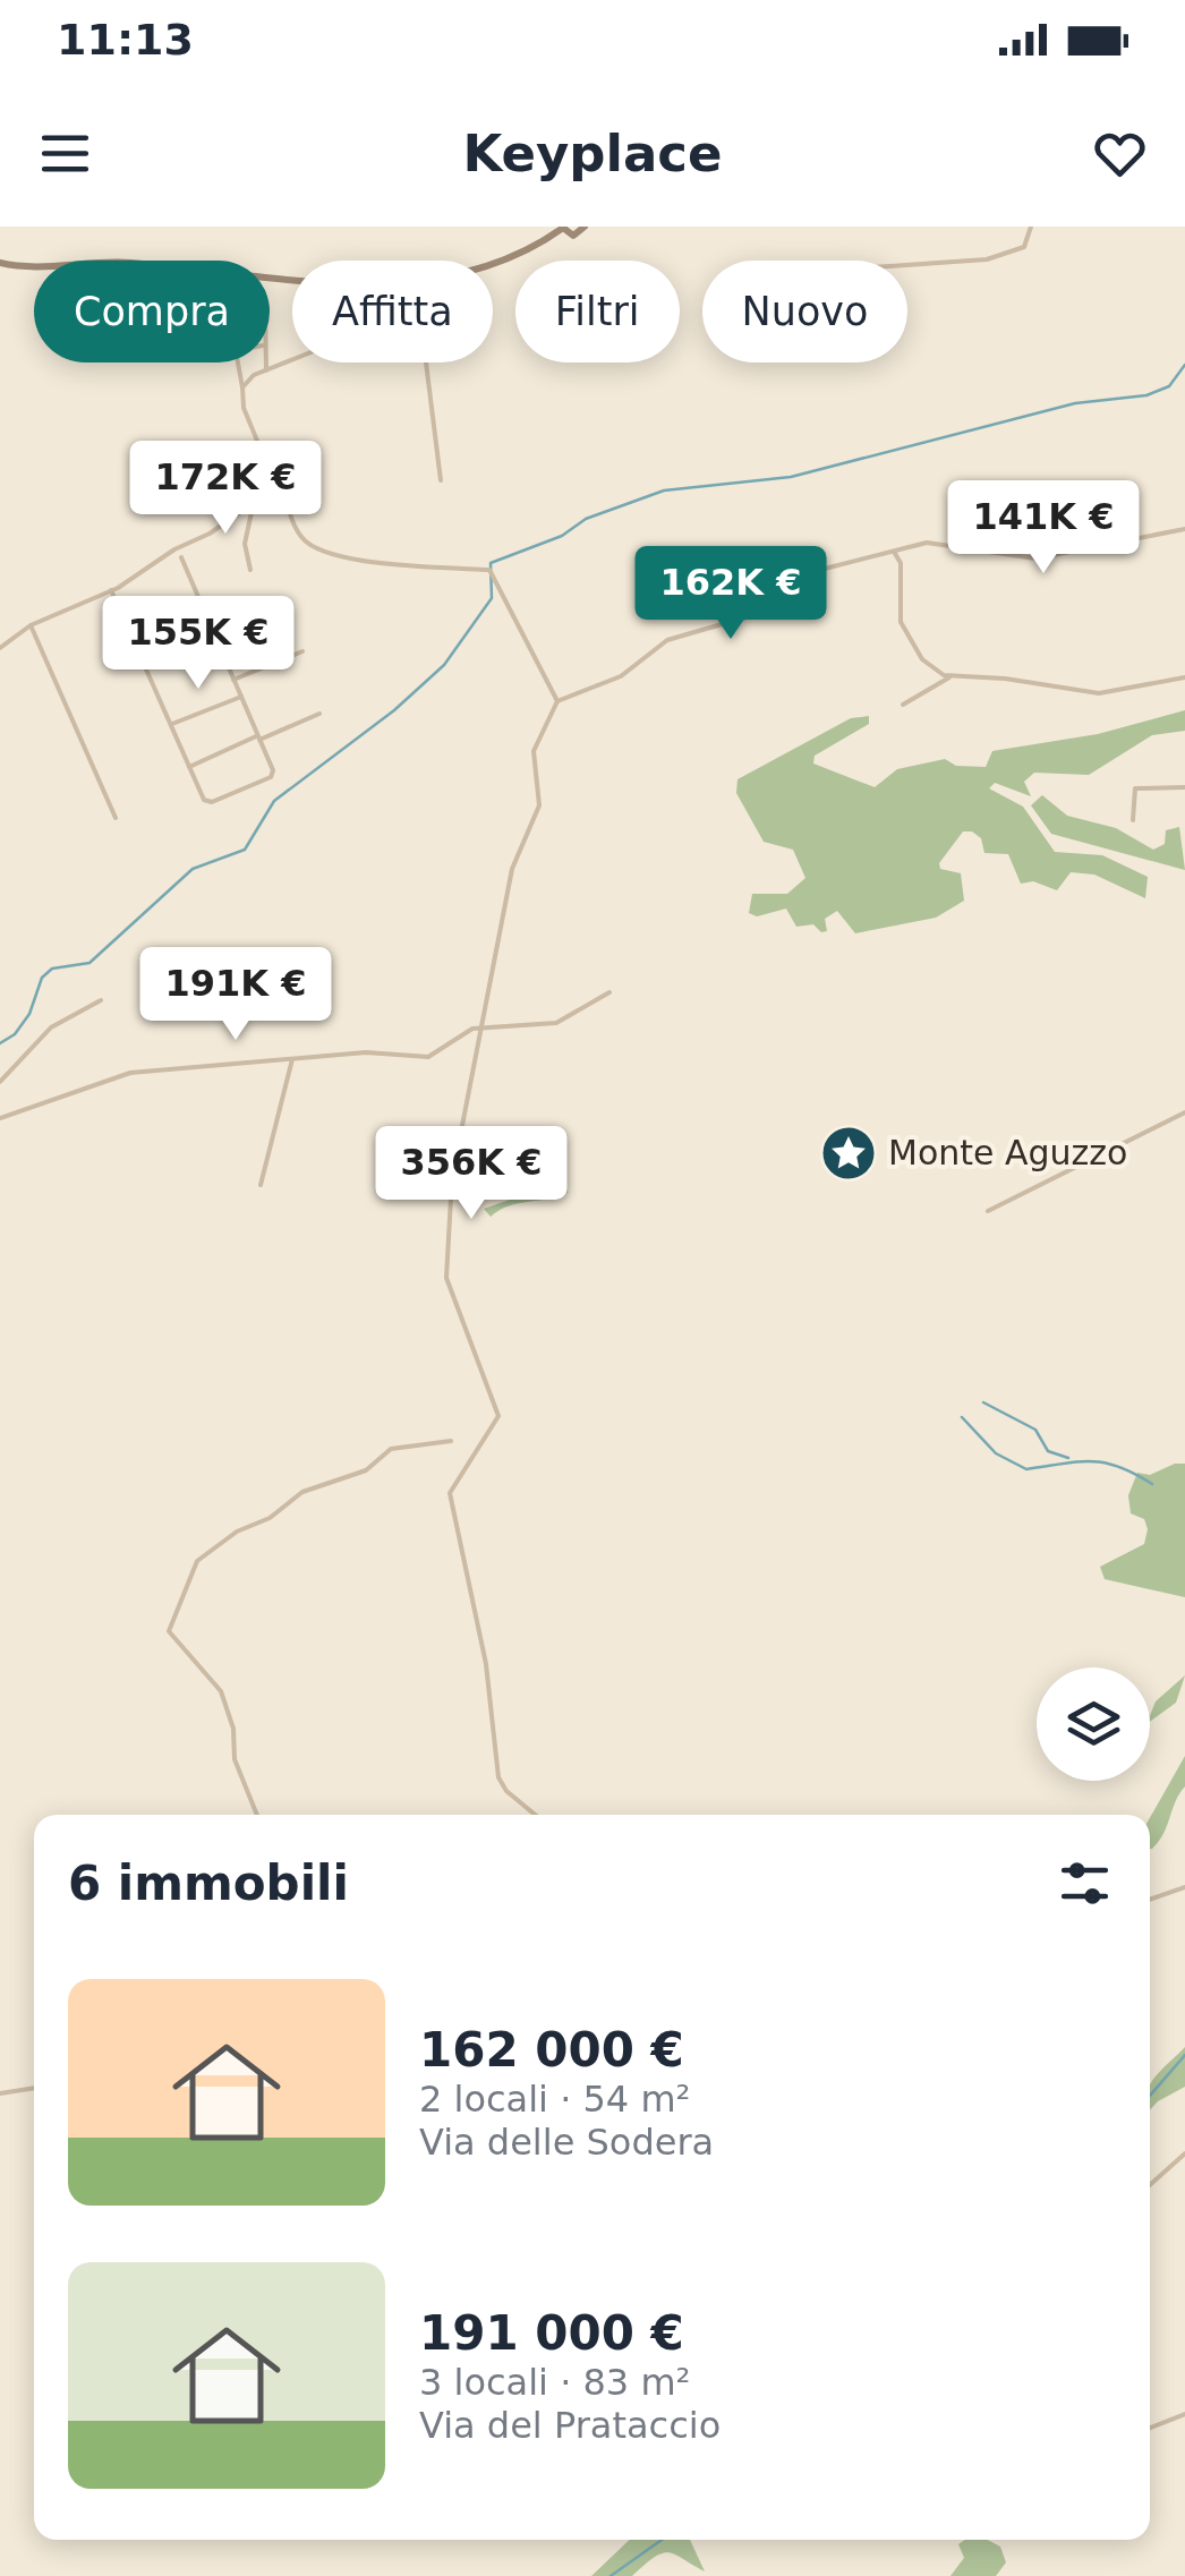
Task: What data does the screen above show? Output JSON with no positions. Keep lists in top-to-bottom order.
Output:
{
  "places": {
    "place": ["Monte Aguzzo"]
  },
  "page": {
    "status": "11:13",
    "header": "Keyplace",
    "chip": [
      "Compra",
      "Affitta",
      "Filtri",
      "Nuovo"
    ],
    "price": [
      "172K €",
      "141K €",
      "162K €",
      "155K €",
      "191K €",
      "356K €"
    ],
    "heading": "6 immobili",
    "list": [
      {
        "name": "162 000 €",
        "note": "2 locali · 54 m² · Via delle Sodera"
      },
      {
        "name": "191 000 €",
        "note": "3 locali · 83 m² · Via del Prataccio"
      }
    ]
  }
}
